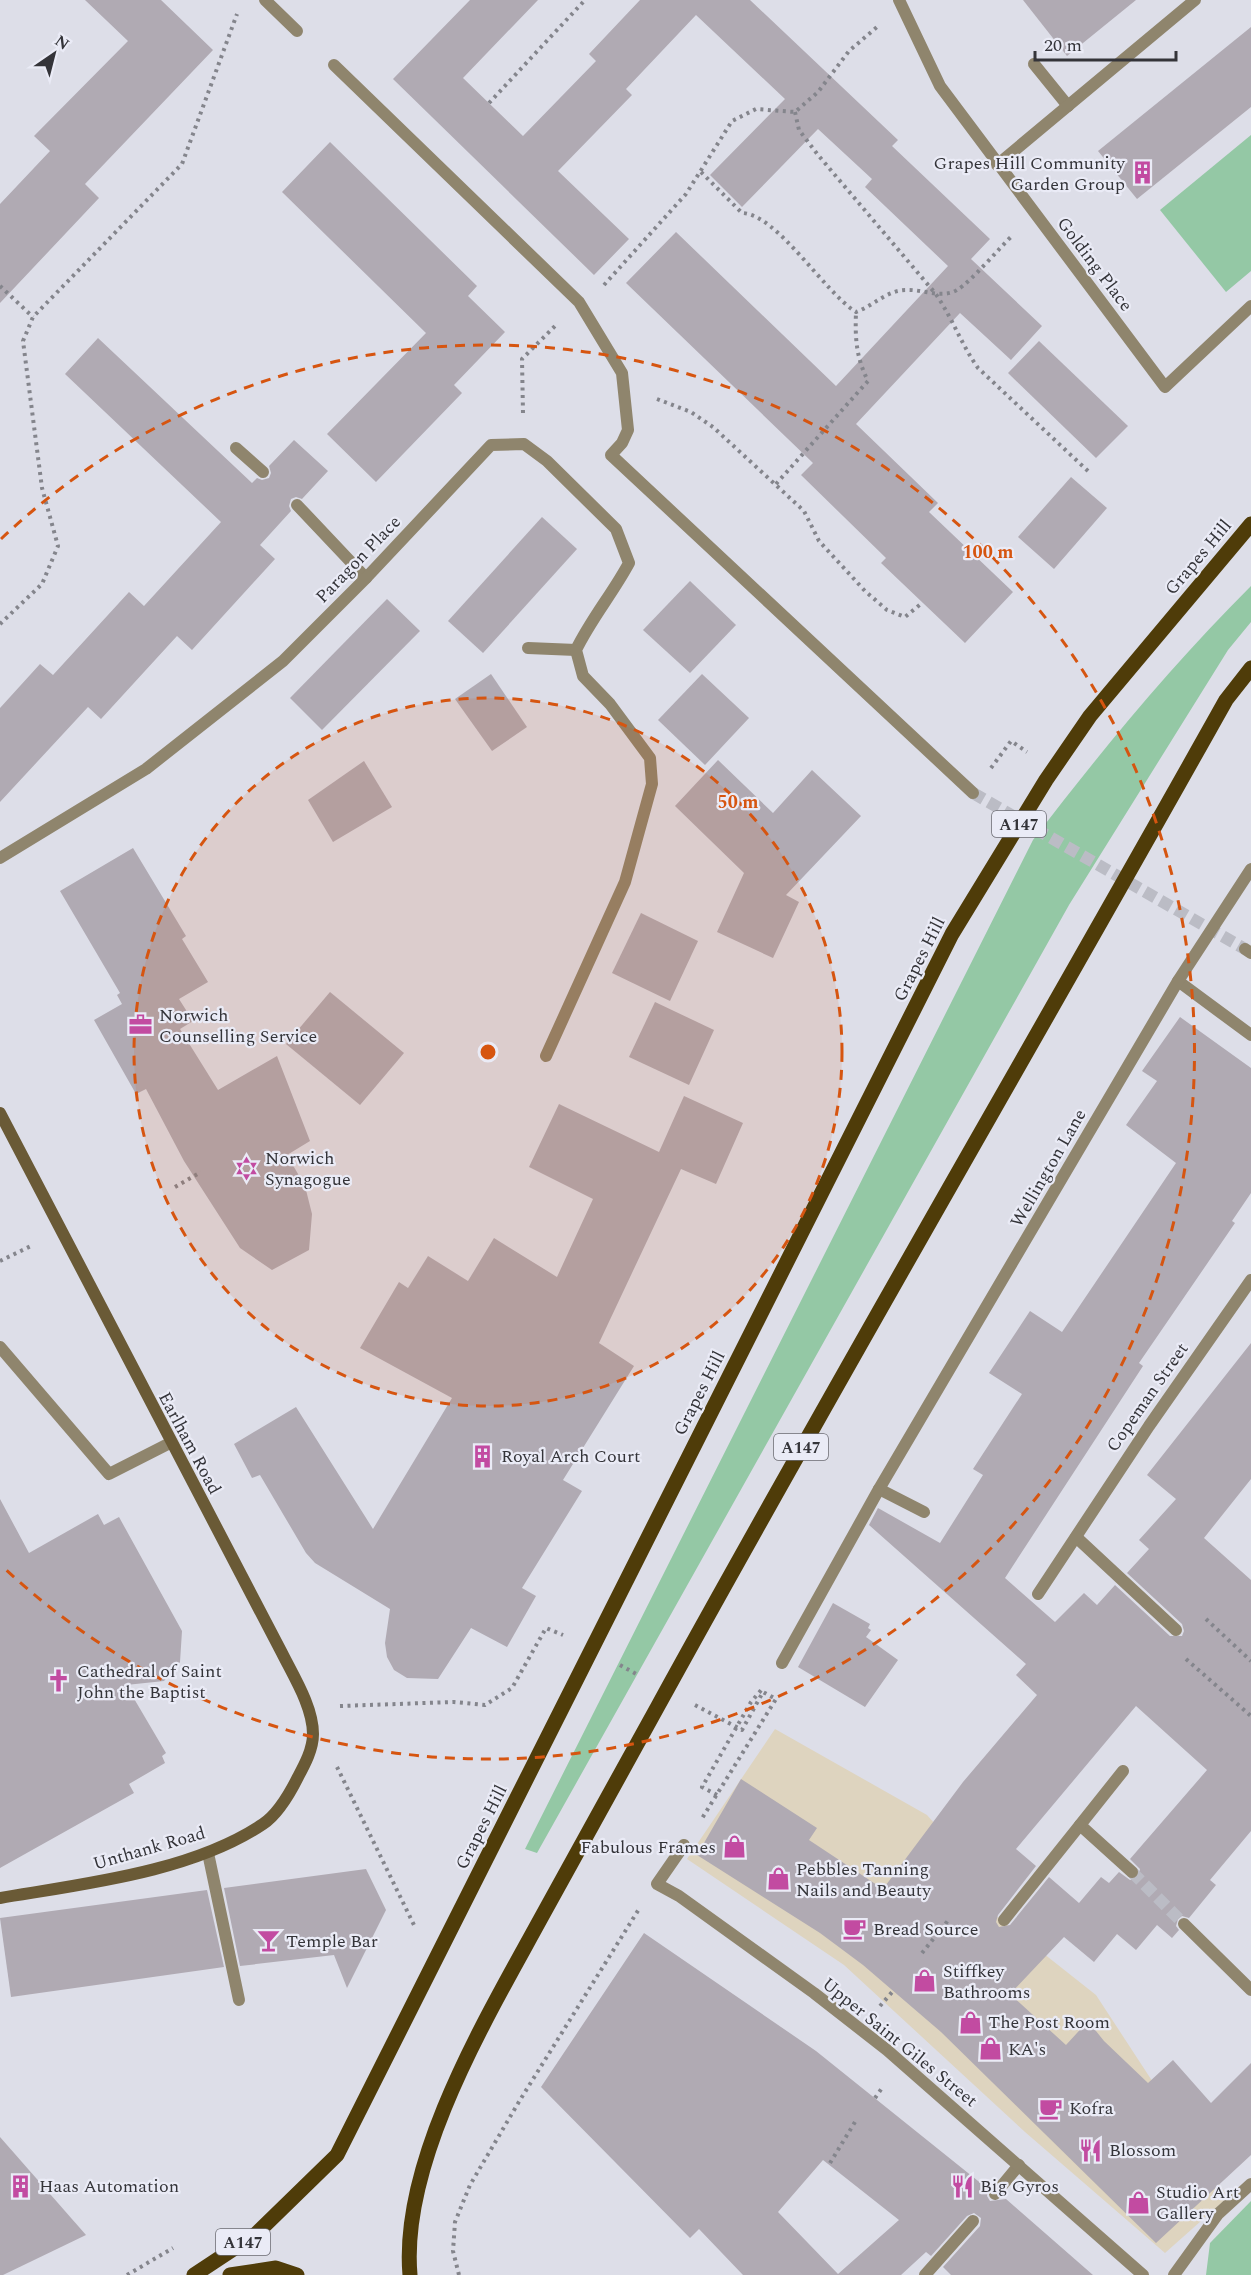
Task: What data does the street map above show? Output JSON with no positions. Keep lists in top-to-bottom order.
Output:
{
  "streets": {
    "main road": [
      "Grapes Hill",
      "A147",
      "Earlham Road",
      "Unthank Road"
    ],
    "street": [
      "Golding Place",
      "Paragon Place",
      "Wellington Lane",
      "Copeman Street",
      "Upper Saint Giles Street"
    ]
  },
  "crossings": [
    ["Earlham Road", "Unthank Road"]
  ],
  "places": {
    "building": ["Grapes Hill Community Garden Group", "Royal Arch Court", "Haas Automation"],
    "office": ["Norwich Counselling Service"],
    "synagogue": ["Norwich Synagogue"],
    "church": ["Cathedral of Saint John the Baptist"],
    "shop": [
      "Fabulous Frames",
      "Pebbles Tanning Nails and Beauty",
      "Stiffkey Bathrooms",
      "The Post Room",
      "KA's",
      "Studio Art Gallery"
    ],
    "cafe": ["Bread Source", "Kofra"],
    "bar": ["Temple Bar"],
    "restaurant": ["Blossom", "Big Gyros"]
  },
  "scale_bar": "20 m",
  "north": "top right",
  "rings": ["100 m", "50 m"]
}
